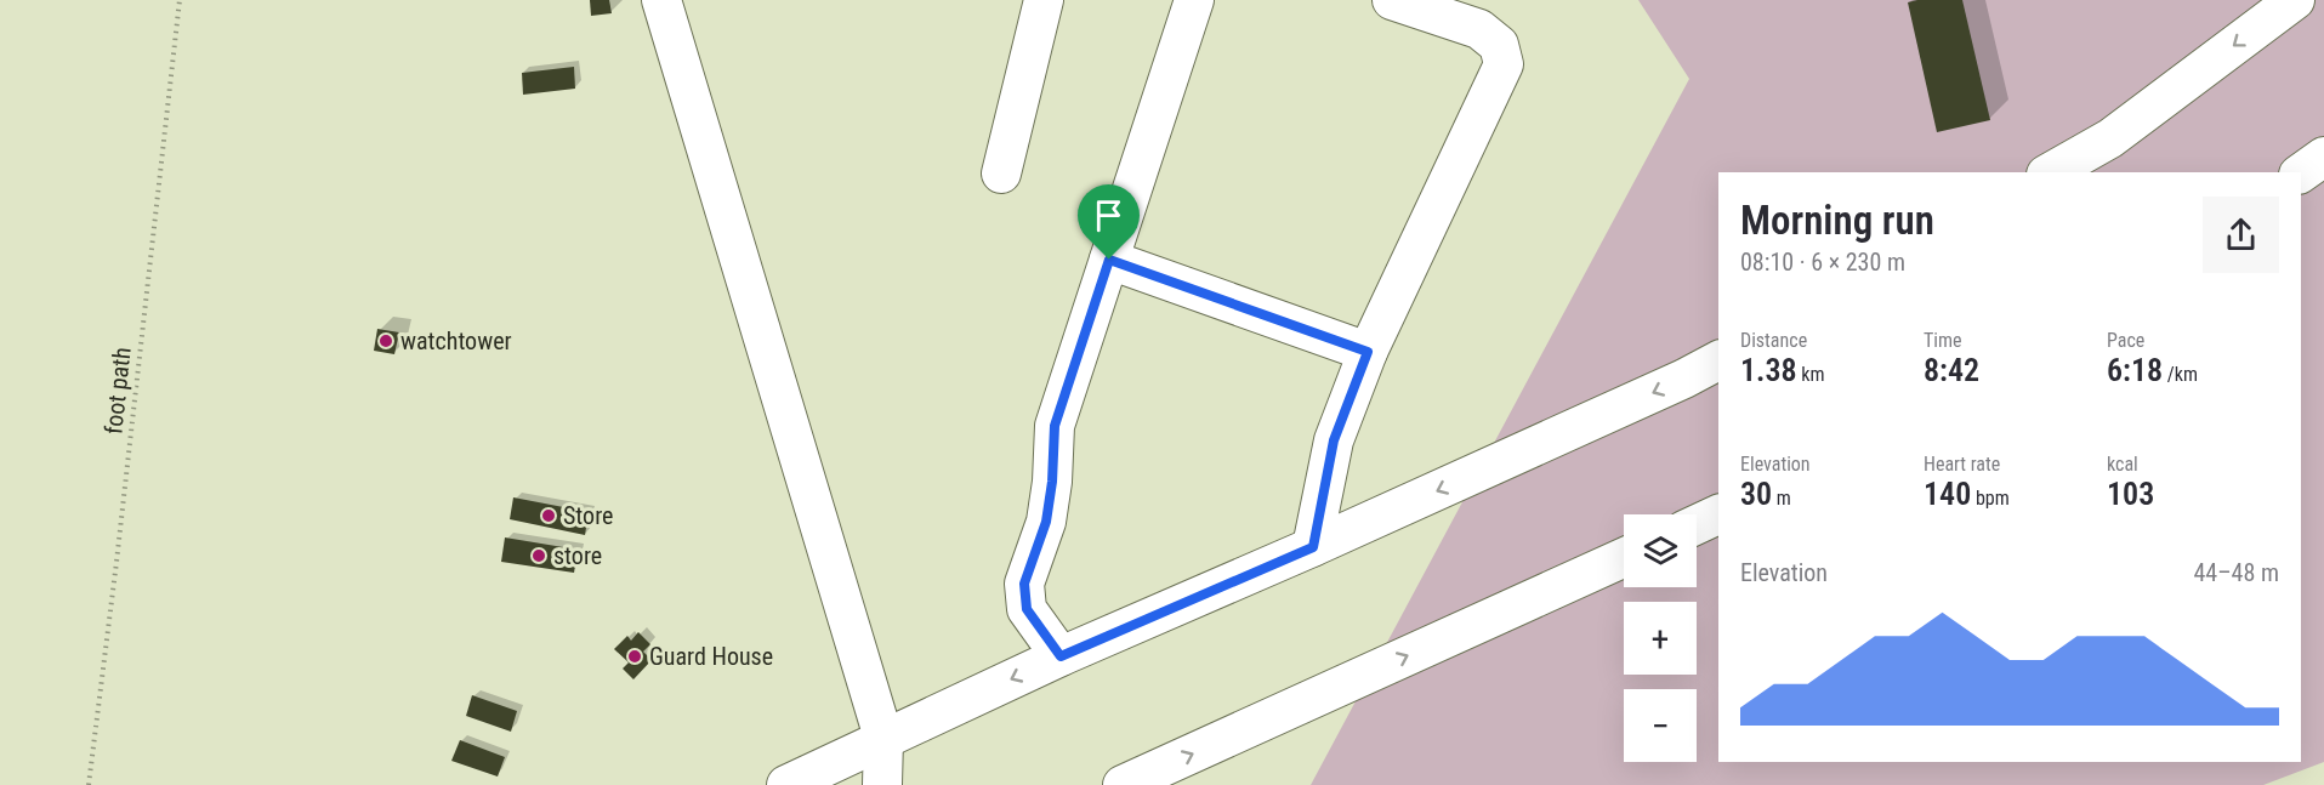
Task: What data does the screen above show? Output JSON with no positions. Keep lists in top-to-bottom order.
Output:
{
  "streets": {
    "path": ["foot path"]
  },
  "places": [
    "watchtower",
    "Store",
    "store",
    "Guard House"
  ],
  "page": {
    "heading": ["Morning run", "08:10 · 6 × 230 m"],
    "stats": [
      ["Distance", "1.38 km"],
      ["Time", "8:42"],
      ["Pace", "6:18 /km"],
      ["Elevation", "30 m"],
      ["Heart rate", "140 bpm"],
      ["kcal", "103"]
    ],
    "map_buttons": ["+", "−"],
    "chart": ["Elevation", "44–48 m"]
  }
}
